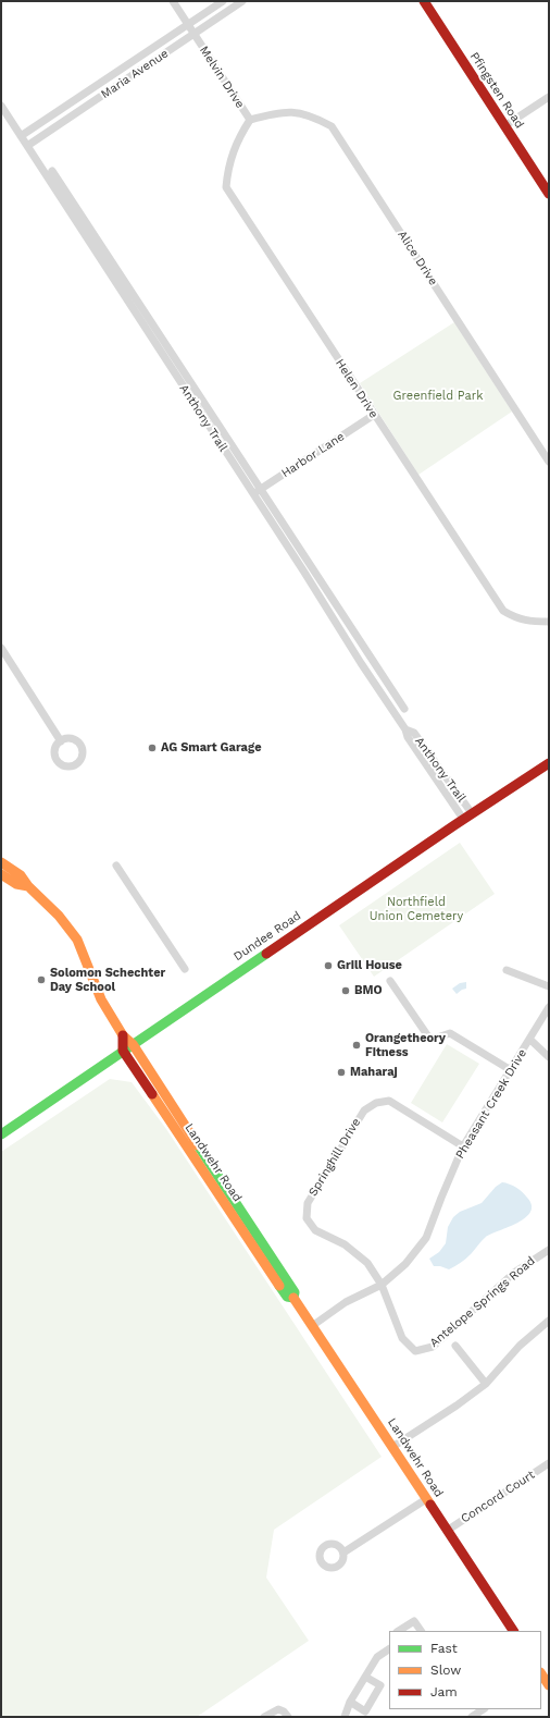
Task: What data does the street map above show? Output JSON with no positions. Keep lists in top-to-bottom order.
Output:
{
  "streets": {
    "main road": ["Pfingsten Road", "Dundee Road", "Landwehr Road"],
    "street": [
      "Maria Avenue",
      "Melvin Drive",
      "Alice Drive",
      "Helen Drive",
      "Anthony Trail",
      "Harbor Lane",
      "Pheasant Creek Drive",
      "Springhill Drive",
      "Antelope Springs Road",
      "Concord Court"
    ]
  },
  "crossings": [
    ["Maria Avenue", "Melvin Drive"],
    ["Maria Avenue", "Anthony Trail"],
    ["Melvin Drive", "Alice Drive"],
    ["Melvin Drive", "Helen Drive"],
    ["Alice Drive", "Helen Drive"],
    ["Helen Drive", "Harbor Lane"],
    ["Anthony Trail", "Harbor Lane"],
    ["Anthony Trail", "Dundee Road"],
    ["Dundee Road", "Landwehr Road"],
    ["Pheasant Creek Drive", "Springhill Drive"],
    ["Pheasant Creek Drive", "Landwehr Road"],
    ["Springhill Drive", "Antelope Springs Road"],
    ["Landwehr Road", "Concord Court"]
  ],
  "parks": ["Greenfield Park", "Northfield Union Cemetery"],
  "places": [
    "AG Smart Garage",
    "Grill House",
    "Solomon Schechter Day School",
    "BMO",
    "Orangetheory Fitness",
    "Maharaj"
  ],
  "legend": ["Fast", "Slow", "Jam"]
}
